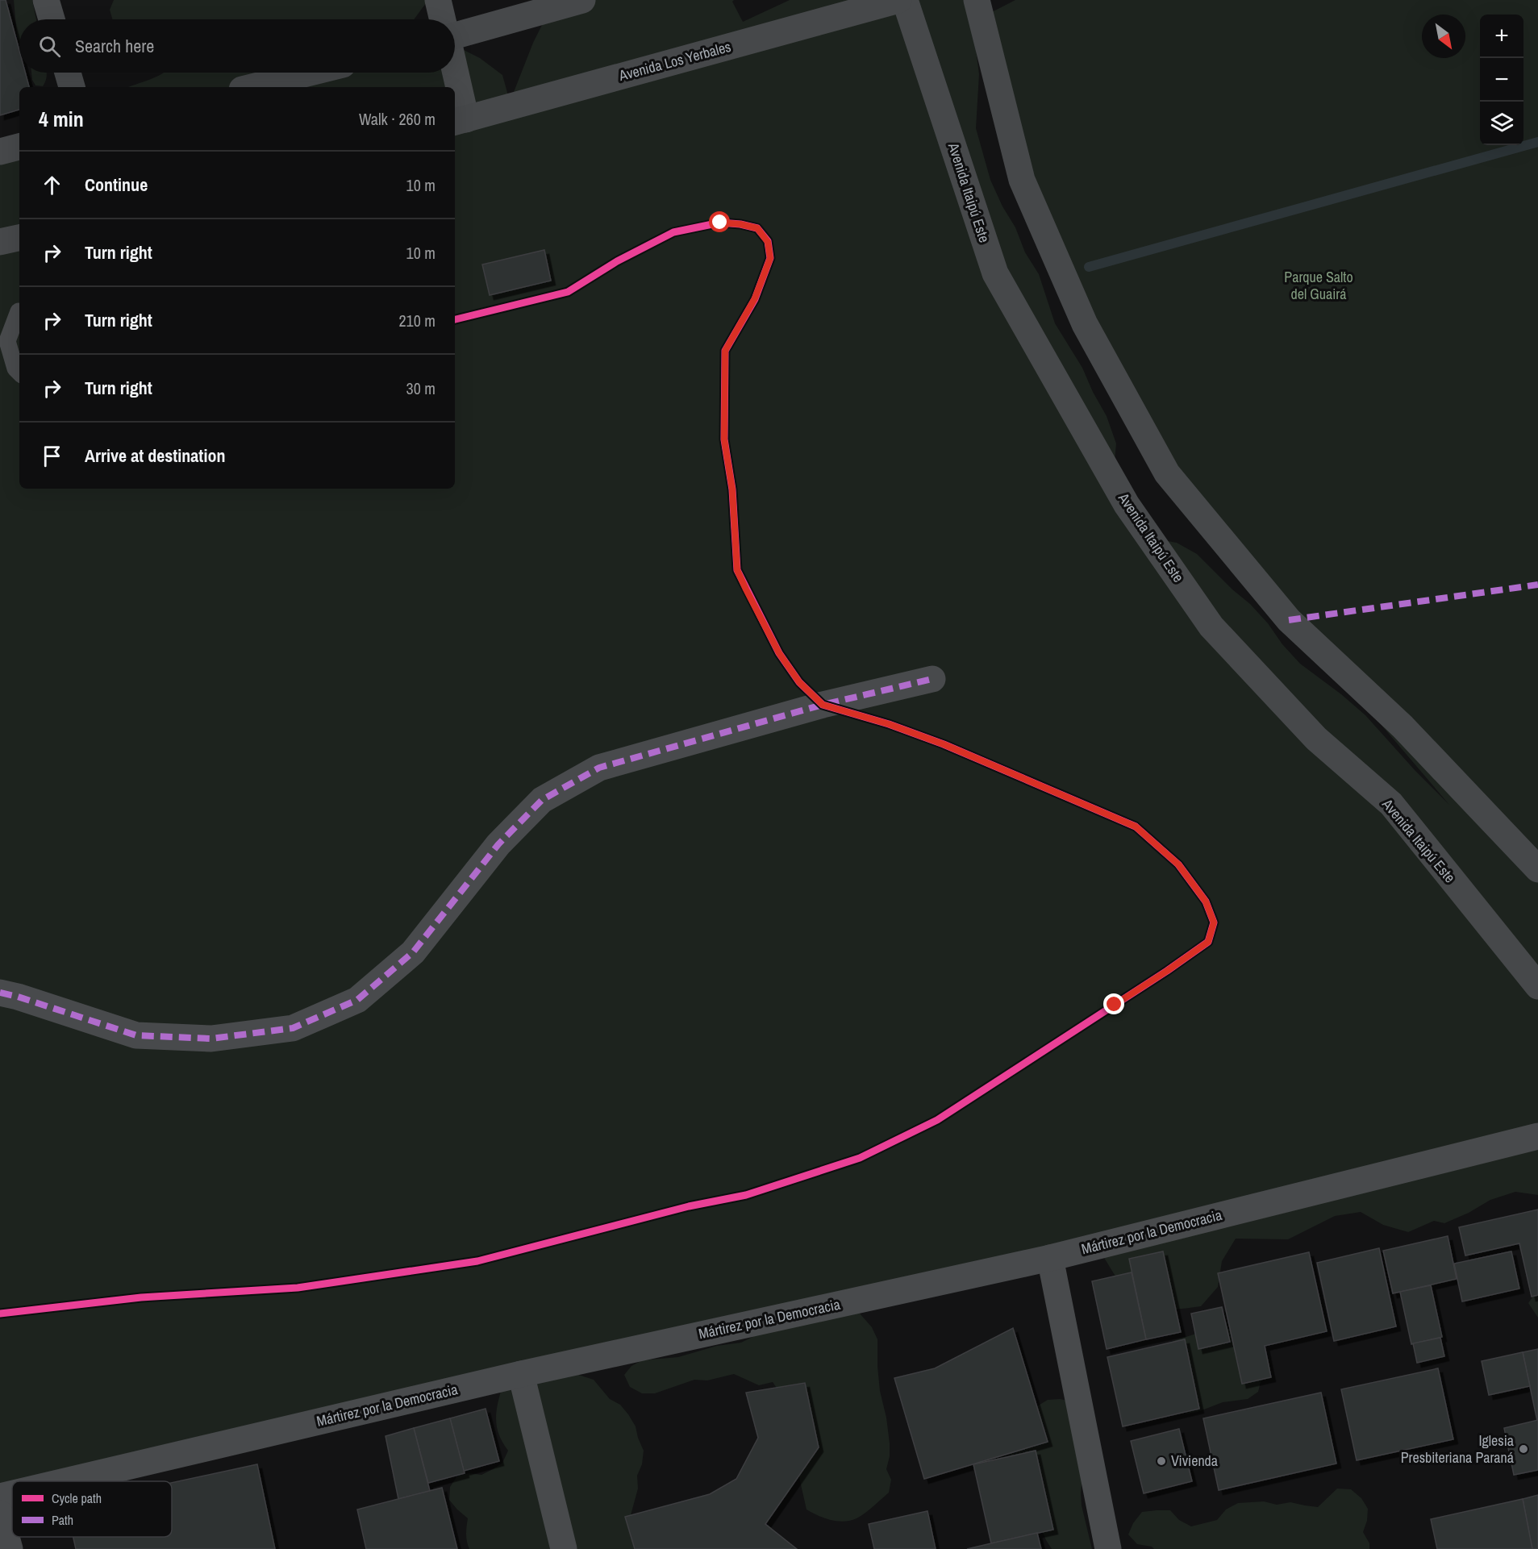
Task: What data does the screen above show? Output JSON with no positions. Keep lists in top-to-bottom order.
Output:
{
  "streets": {
    "street": ["Avenida Los Yerbales", "Avenida Itaipú Este", "Mártirez por la Democracia"]
  },
  "parks": ["Parque Salto del Guairá"],
  "places": ["Iglesia Presbiteriana Paraná", "Vivienda"],
  "legend": ["Cycle path", "Path"],
  "north": "bottom right",
  "page": {
    "map_buttons": ["+", "−"],
    "search": "Search here",
    "heading": ["4 min", "Walk · 260 m"],
    "list": [
      ["Continue", "10 m"],
      ["Turn right", "10 m"],
      ["Turn right", "210 m"],
      ["Turn right", "30 m"],
      "Arrive at destination"
    ]
  }
}
